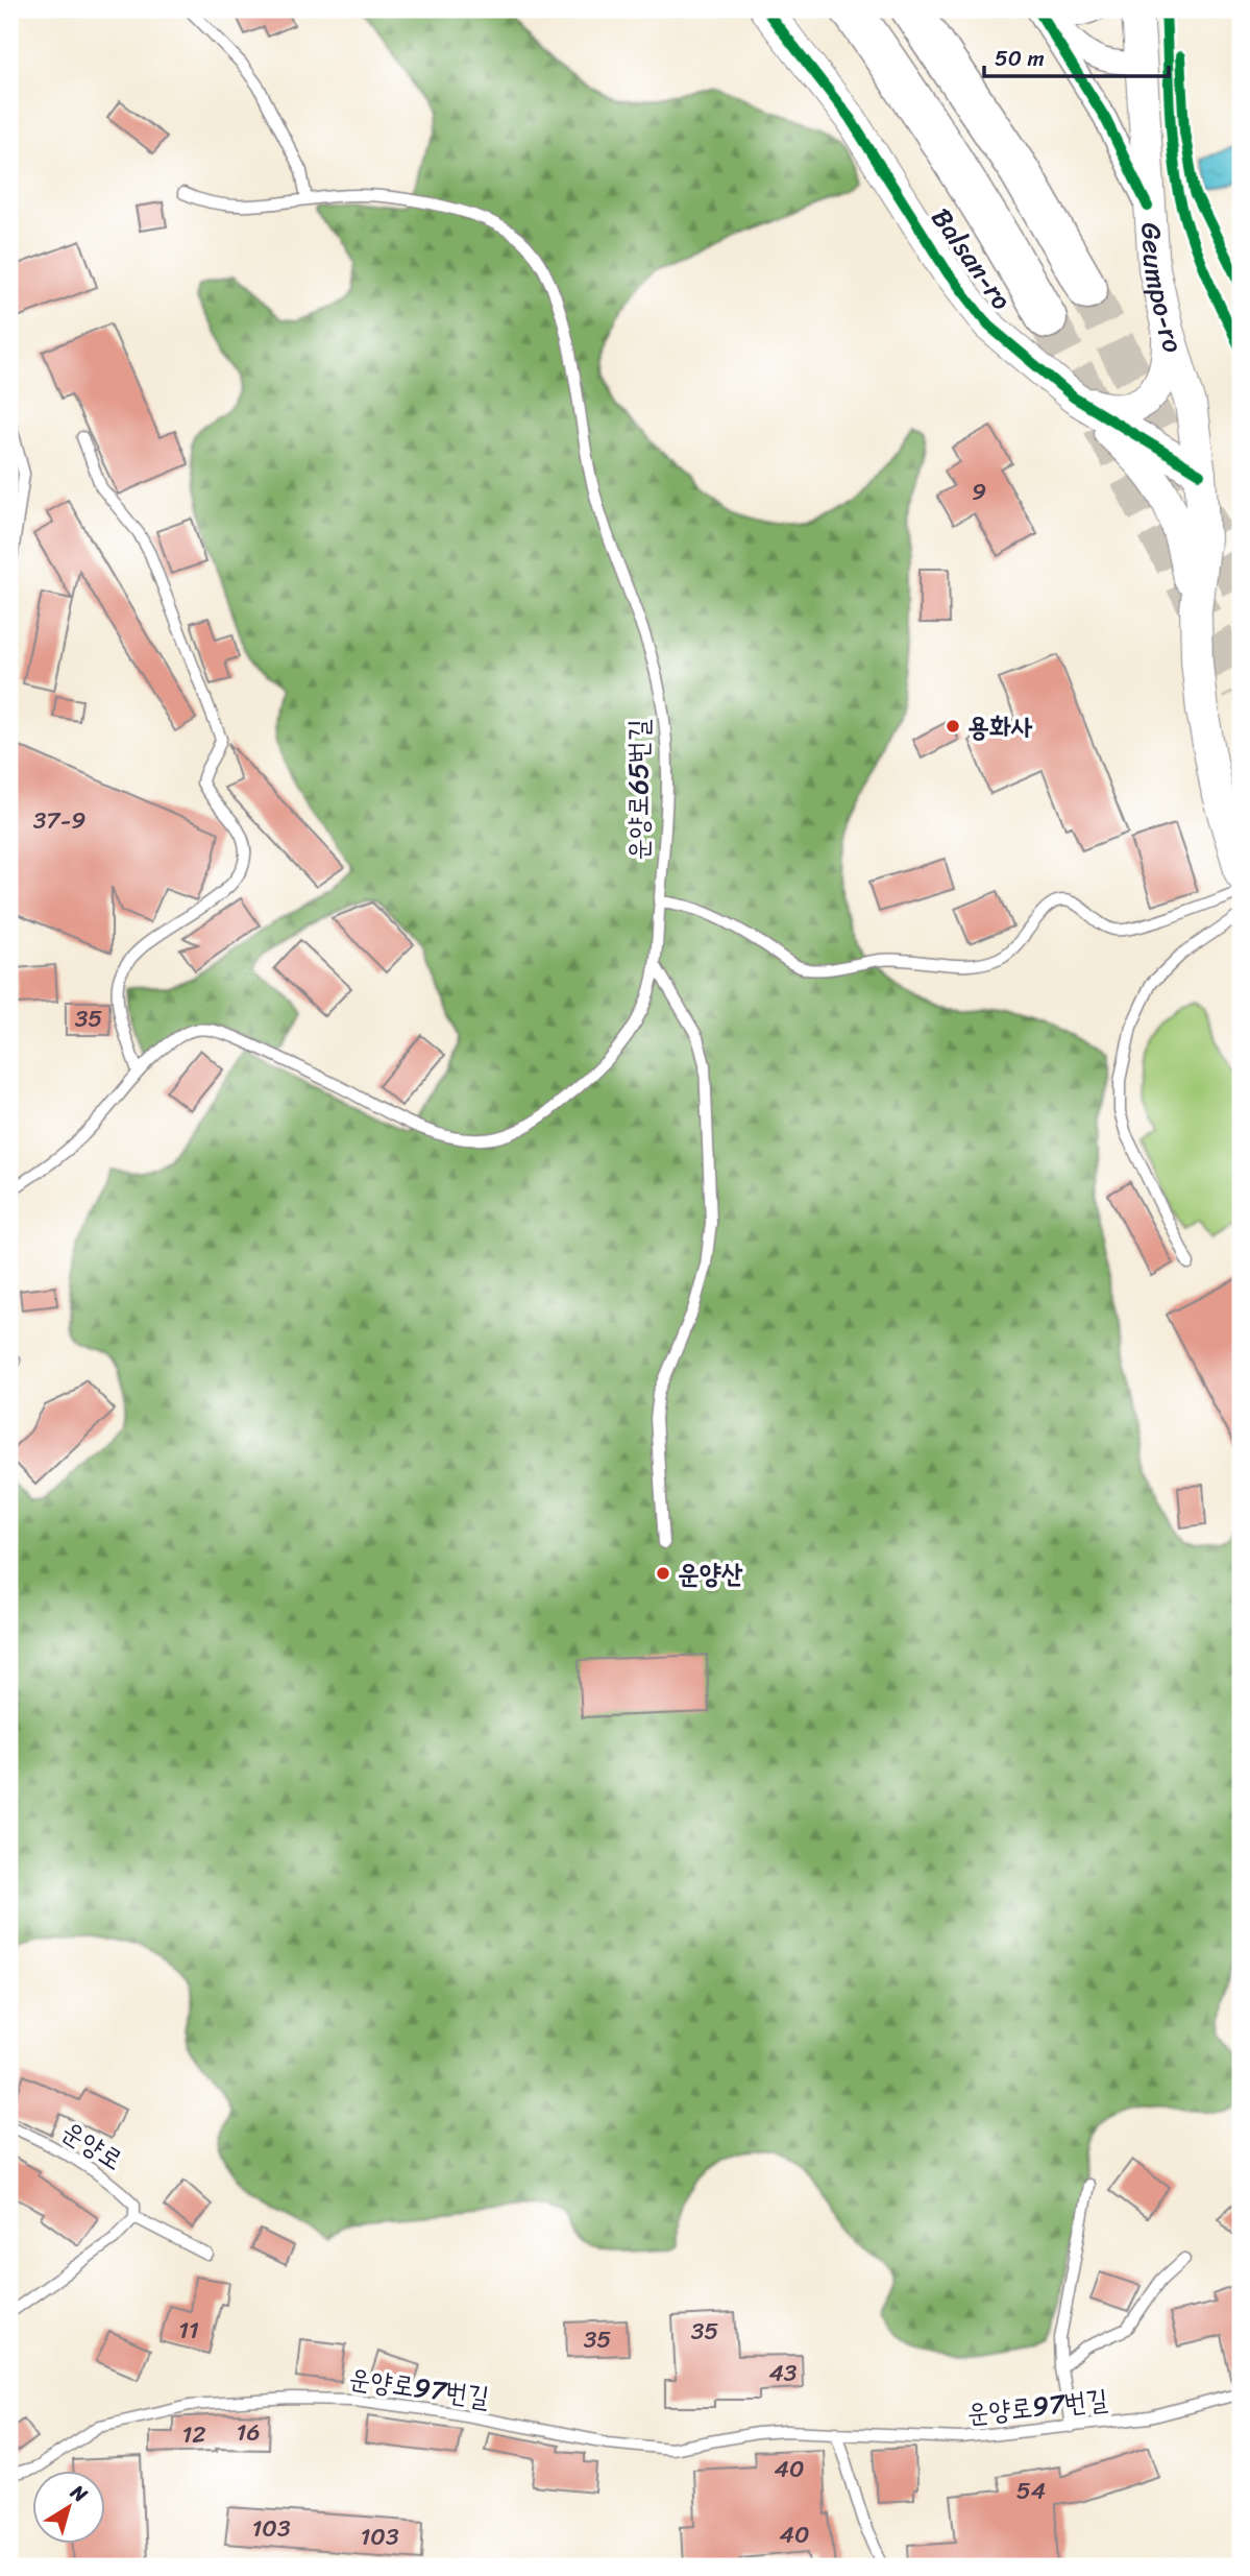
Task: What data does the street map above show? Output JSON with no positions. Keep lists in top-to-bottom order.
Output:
{
  "streets": {
    "street": ["Balsan-ro", "Geumpo-ro"],
    "lane": ["운양로65번길", "운양로", "운양로97번길"]
  },
  "crossings": [
    ["Balsan-ro", "Geumpo-ro"]
  ],
  "places": ["용화사", "운양산"],
  "house_numbers": [
    "9",
    "37-9",
    "35",
    "11",
    "35",
    "35",
    "43",
    "16",
    "12",
    "40",
    "54",
    "103",
    "40",
    "103"
  ],
  "scale_bar": "50 m",
  "north": "top right"
}
